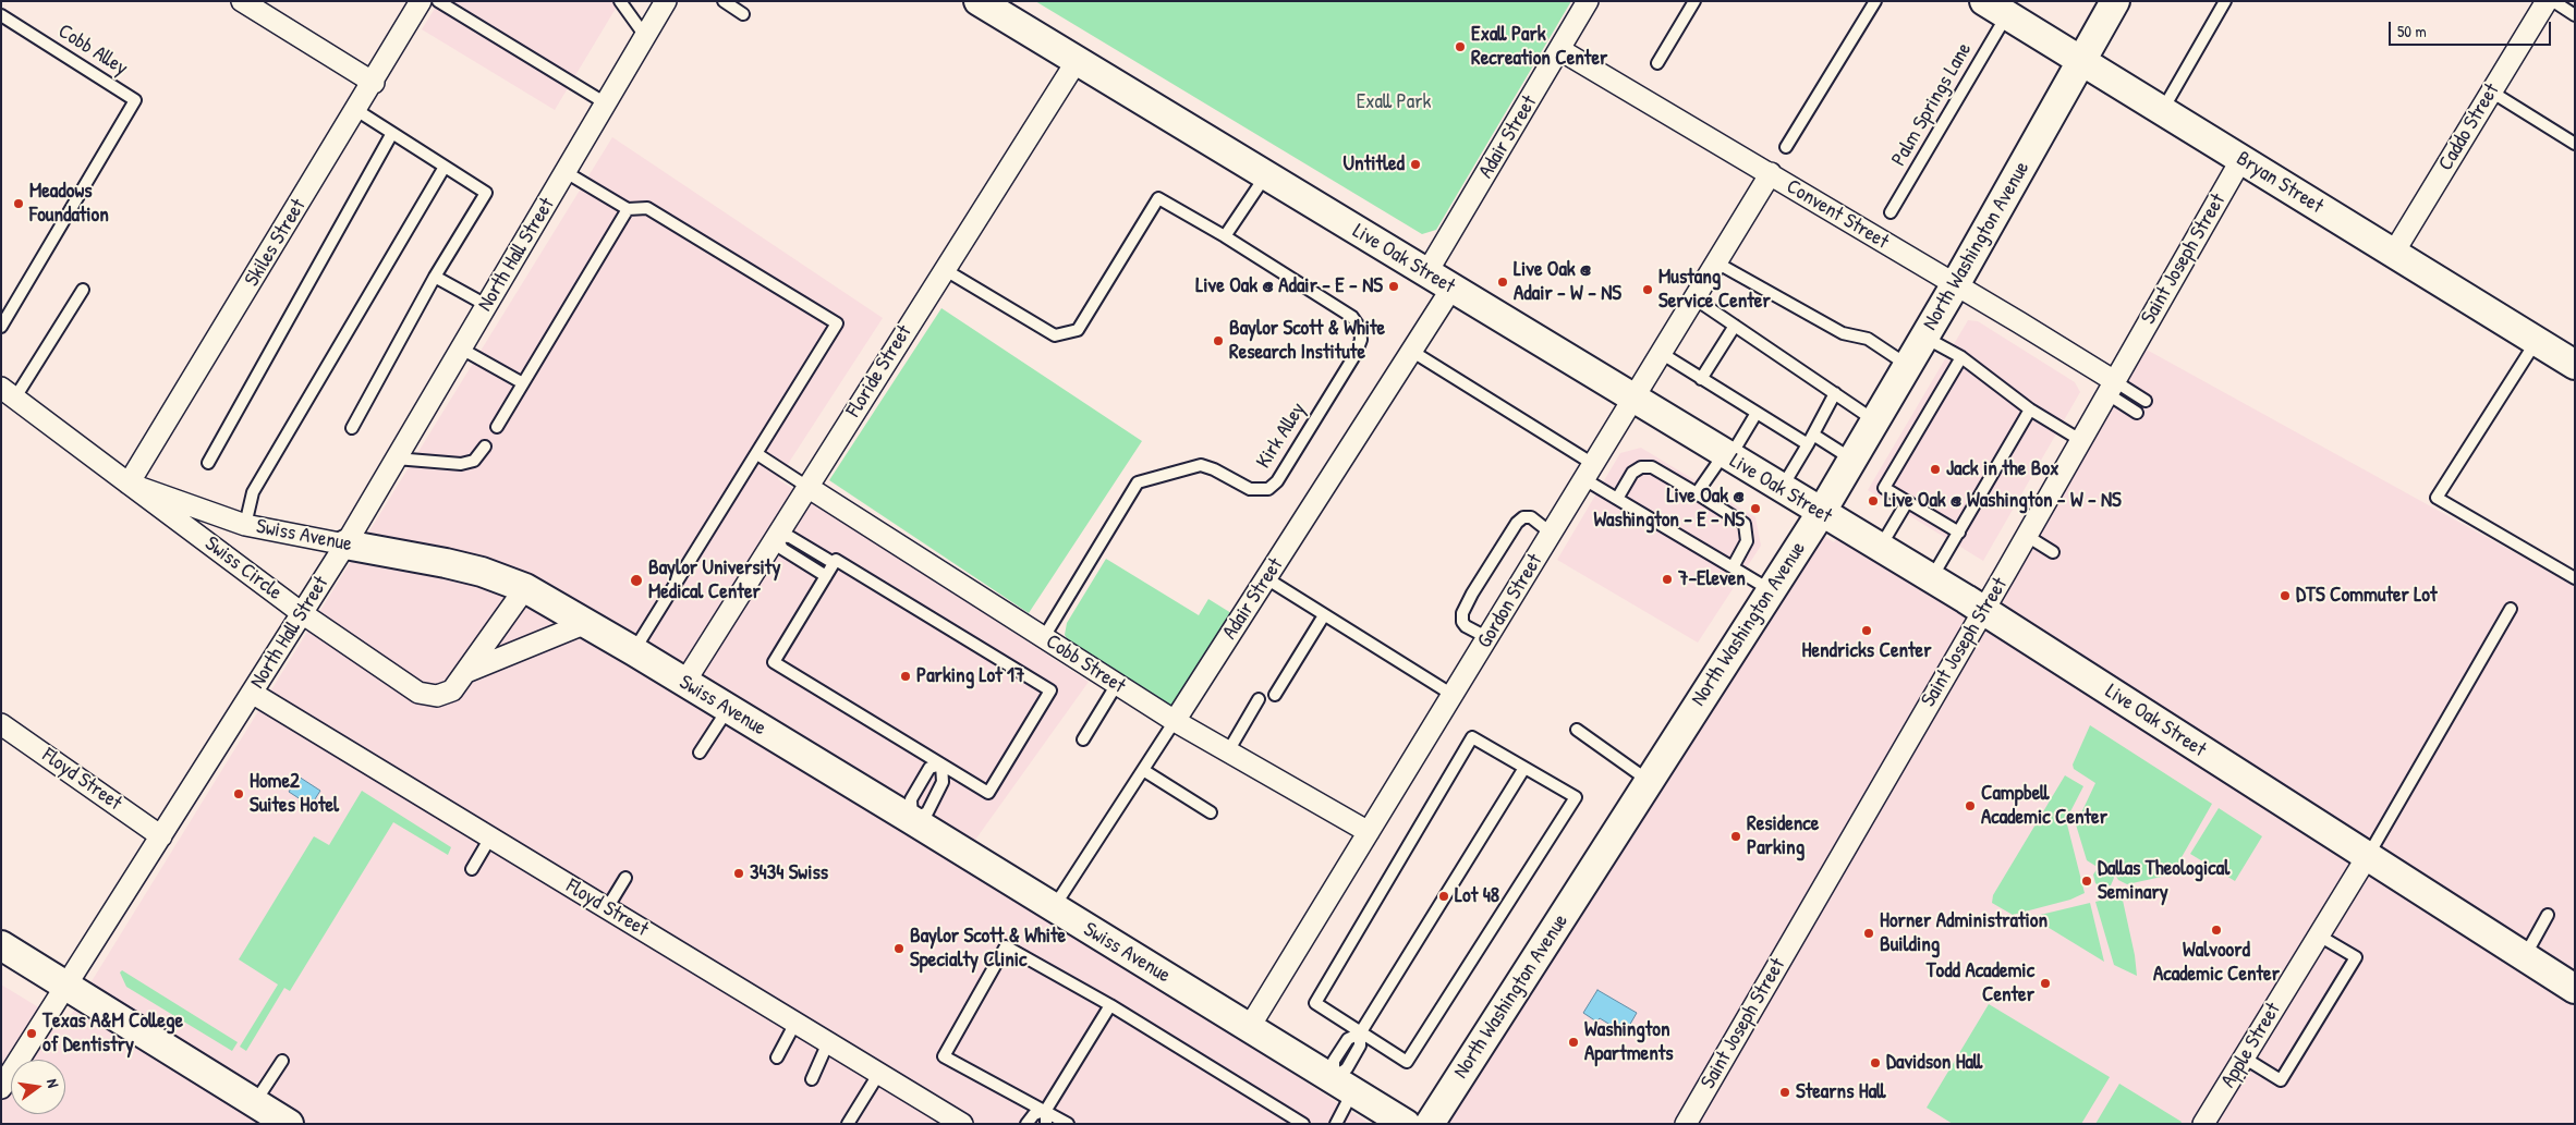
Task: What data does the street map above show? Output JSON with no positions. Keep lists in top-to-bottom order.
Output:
{
  "streets": {
    "street": [
      "Caddo Street",
      "Adair Street",
      "Bryan Street",
      "Convent Street",
      "Skiles Street",
      "North Washington Avenue",
      "North Hall Street",
      "Live Oak Street",
      "Saint Joseph Street",
      "Floride Street",
      "Swiss Avenue",
      "Swiss Circle",
      "Gordon Street",
      "Cobb Street",
      "Floyd Street",
      "Apple Street"
    ],
    "lane": ["Cobb Alley", "Palm Springs Lane", "Kirk Alley"]
  },
  "crossings": [
    ["Palm Springs Lane", "Bryan Street"],
    ["Caddo Street", "Bryan Street"],
    ["Adair Street", "Convent Street"],
    ["Adair Street", "Live Oak Street"],
    ["Adair Street", "Swiss Avenue"],
    ["Adair Street", "Cobb Street"],
    ["Bryan Street", "North Washington Avenue"],
    ["Bryan Street", "Saint Joseph Street"],
    ["Convent Street", "North Washington Avenue"],
    ["Convent Street", "Saint Joseph Street"],
    ["Convent Street", "Gordon Street"],
    ["Skiles Street", "Swiss Avenue"],
    ["Skiles Street", "Swiss Circle"],
    ["North Washington Avenue", "Live Oak Street"],
    ["North Hall Street", "Swiss Avenue"],
    ["North Hall Street", "Swiss Circle"],
    ["North Hall Street", "Floyd Street"],
    ["Live Oak Street", "Saint Joseph Street"],
    ["Live Oak Street", "Floride Street"],
    ["Live Oak Street", "Gordon Street"],
    ["Live Oak Street", "Apple Street"],
    ["Floride Street", "Swiss Avenue"],
    ["Floride Street", "Cobb Street"],
    ["Kirk Alley", "Cobb Street"],
    ["Swiss Avenue", "Swiss Circle"],
    ["Swiss Avenue", "Gordon Street"],
    ["Gordon Street", "Cobb Street"]
  ],
  "parks": ["Exall Park"],
  "places": [
    "Exall Park Recreation Center",
    "Untitled",
    "Meadows Foundation",
    "Live Oak @ Adair - W - NS",
    "Live Oak @ Adair - E - NS",
    "Mustang Service Center",
    "Baylor Scott & White Research Institute",
    "Jack in the Box",
    "Live Oak @ Washington - W - NS",
    "Live Oak @ Washington - E - NS",
    "7-Eleven",
    "Baylor University Medical Center",
    "DTS Commuter Lot",
    "Hendricks Center",
    "Parking Lot 17",
    "Home2 Suites Hotel",
    "Campbell Academic Center",
    "Residence Parking",
    "3434 Swiss",
    "Dallas Theological Seminary",
    "Lot 48",
    "Walvoord Academic Center",
    "Horner Administration Building",
    "Baylor Scott & White Specialty Clinic",
    "Todd Academic Center",
    "Texas A&M College of Dentistry",
    "Washington Apartments",
    "Davidson Hall",
    "Stearns Hall"
  ],
  "scale_bar": "50 m",
  "north": "right"
}
